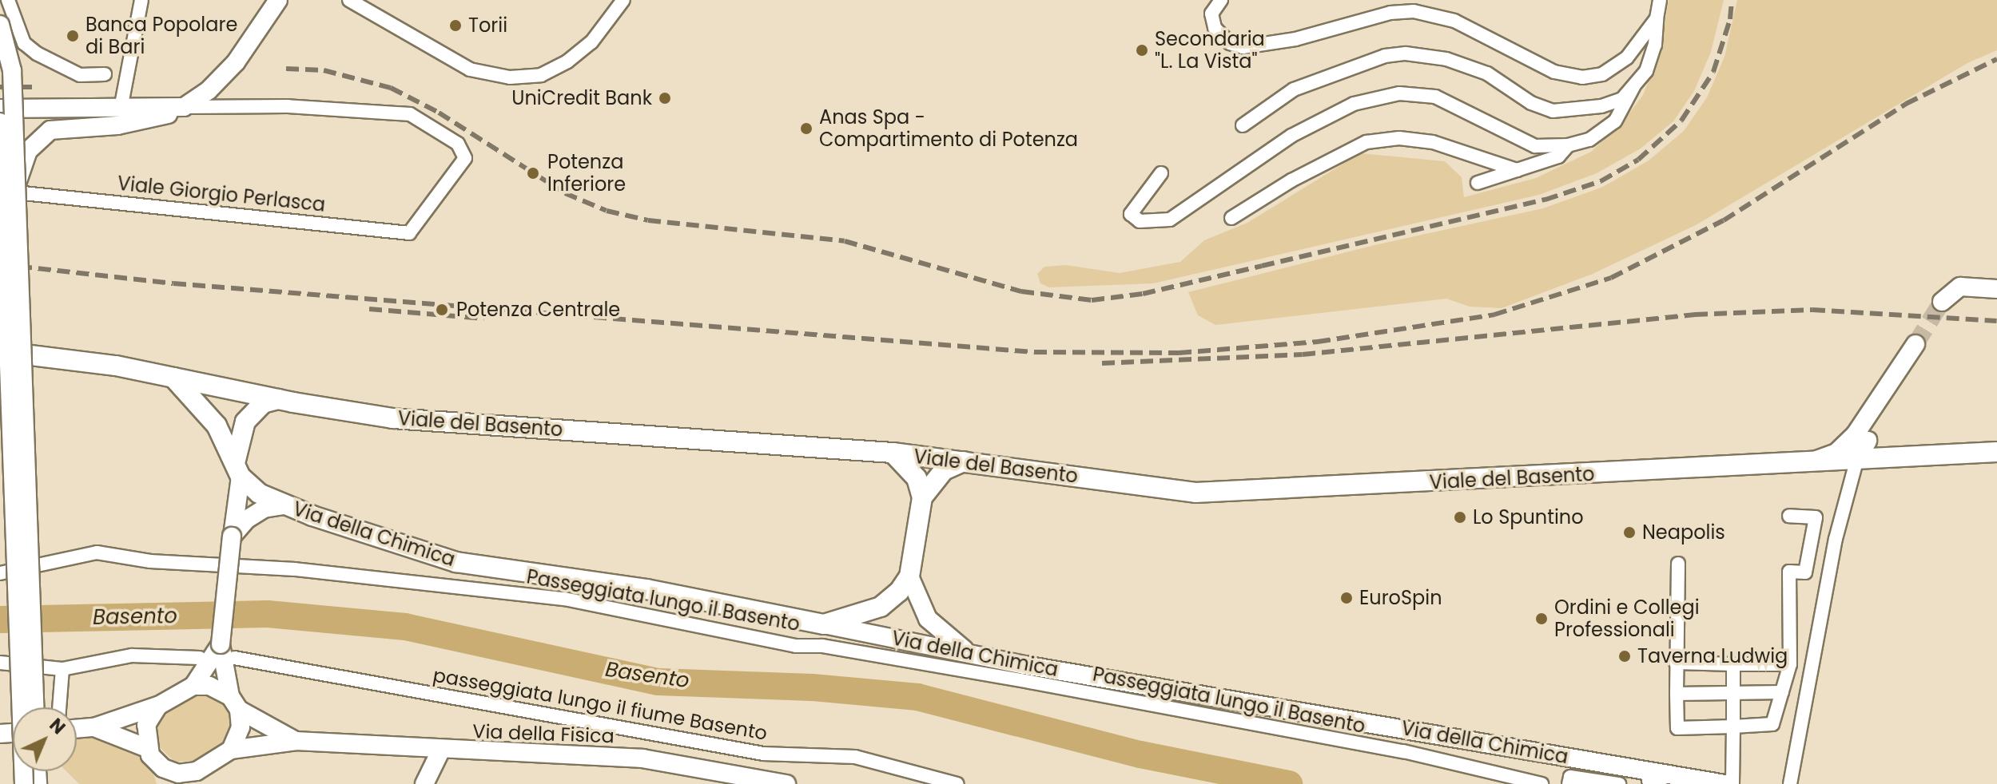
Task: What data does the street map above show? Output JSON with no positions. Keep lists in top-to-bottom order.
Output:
{
  "streets": {
    "main road": ["Viale del Basento", "Via della Chimica"],
    "street": [
      "Viale Giorgio Perlasca",
      "Passeggiata lungo il Basento",
      "passeggiata lungo il fiume Basento",
      "Via della Fisica"
    ]
  },
  "water": ["Basento"],
  "places": [
    "Torii",
    "Banca Popolare di Bari",
    "Secondaria \"L. La Vista\"",
    "UniCredit Bank",
    "Anas Spa - Compartimento di Potenza",
    "Potenza Inferiore",
    "Potenza Centrale",
    "Lo Spuntino",
    "Neapolis",
    "EuroSpin",
    "Ordini e Collegi Professionali",
    "Taverna Ludwig"
  ],
  "north": "top right"
}
